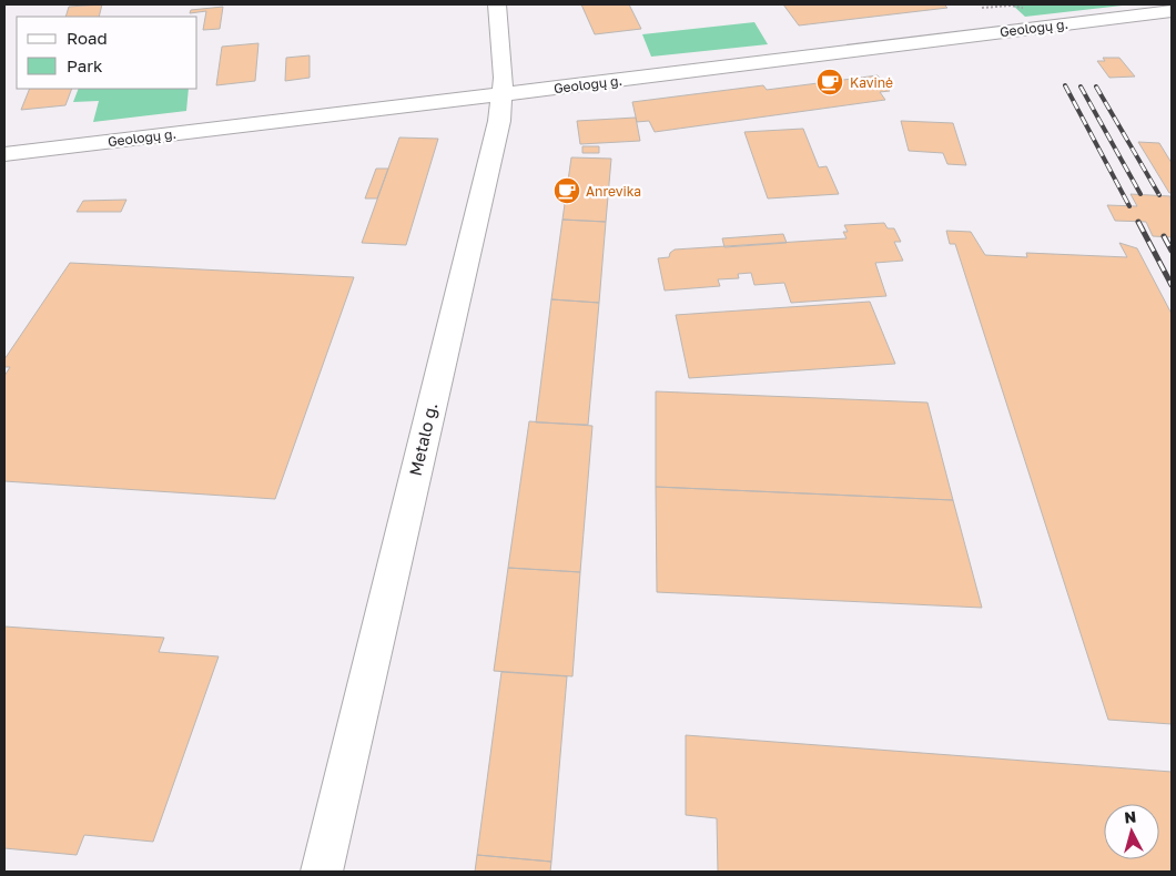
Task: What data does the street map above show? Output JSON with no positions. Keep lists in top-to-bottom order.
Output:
{
  "streets": {
    "street": ["Geologų g.", "Metalo g."]
  },
  "crossings": [
    ["Geologų g.", "Metalo g."]
  ],
  "places": {
    "cafe": ["Kavinė", "Anrevika"]
  },
  "legend": ["Road", "Park"],
  "north": "top"
}
